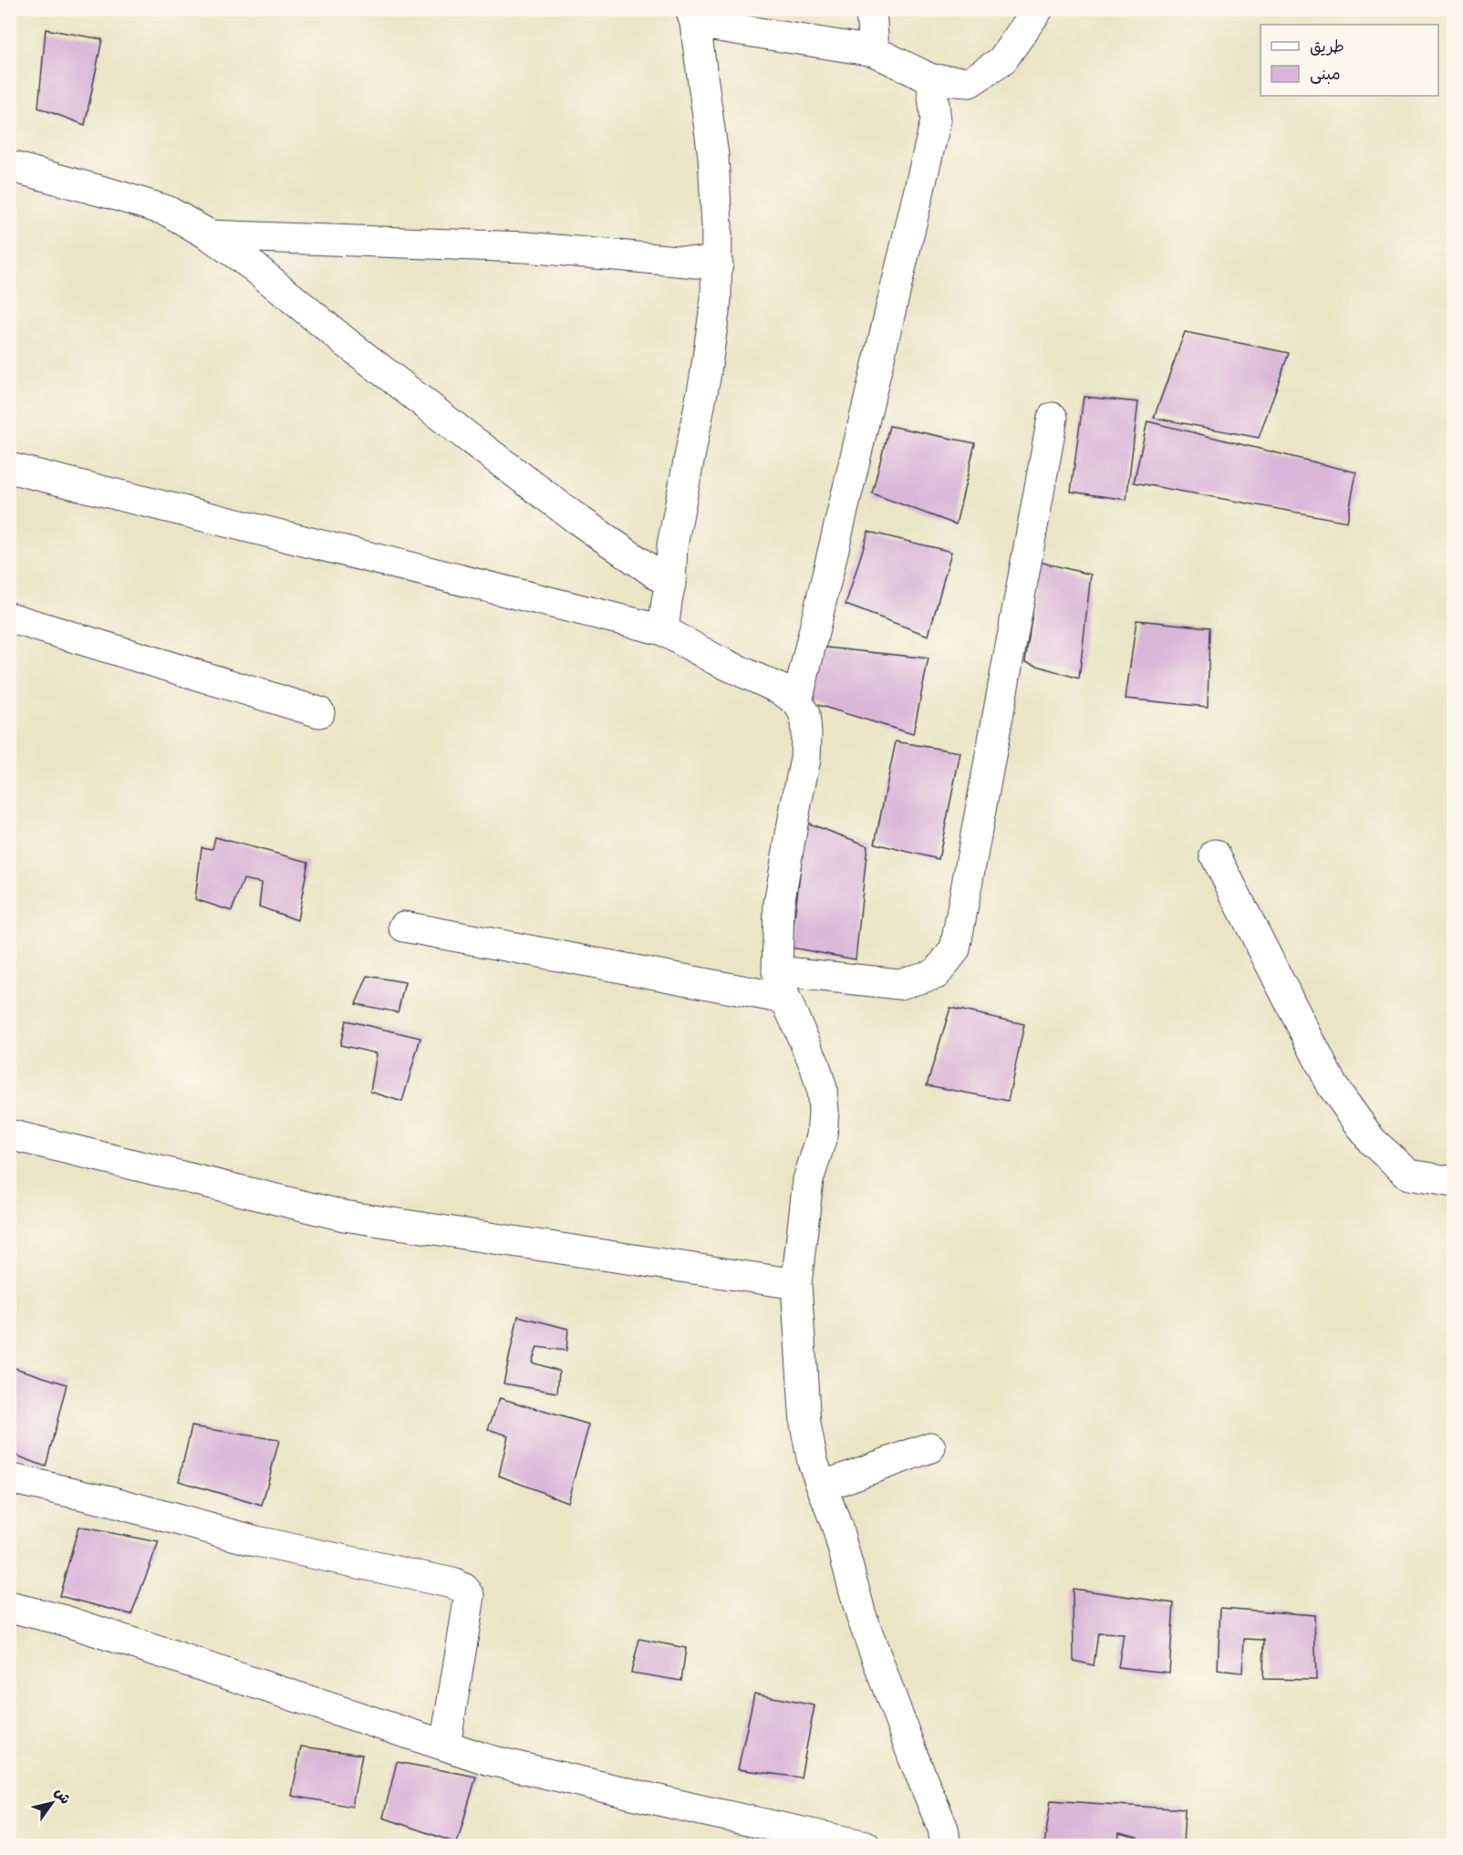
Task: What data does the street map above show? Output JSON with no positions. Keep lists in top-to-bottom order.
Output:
{
  "legend": ["طريق", "مبنى"],
  "north": "top right"
}
